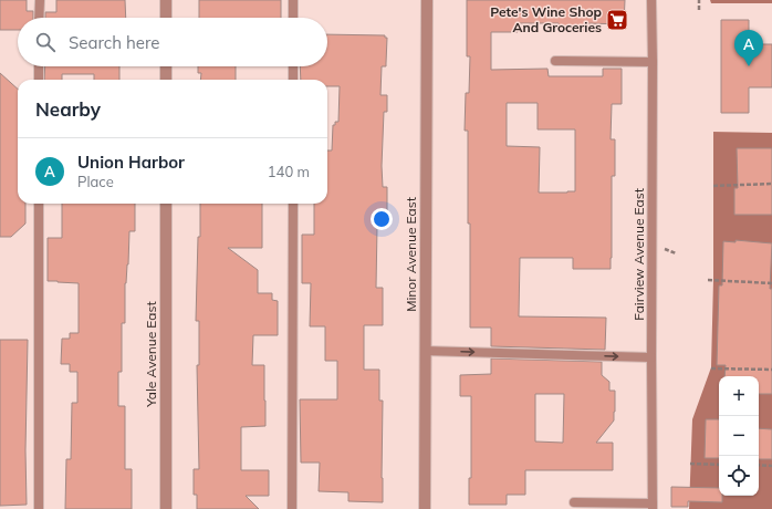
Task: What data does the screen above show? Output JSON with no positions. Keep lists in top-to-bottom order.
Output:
{
  "streets": {
    "street": ["Minor Avenue East", "Yale Avenue East"],
    "lane": ["Fairview Avenue East"]
  },
  "places": {
    "supermarket": ["Pete's Wine Shop And Groceries"]
  },
  "page": {
    "search": "Search here",
    "pins": "A",
    "heading": "Nearby",
    "list": [
      {
        "mark": "A",
        "name": "Union Harbor",
        "note": "Place",
        "value": "140 m"
      }
    ],
    "map_buttons": ["+", "−"]
  }
}
